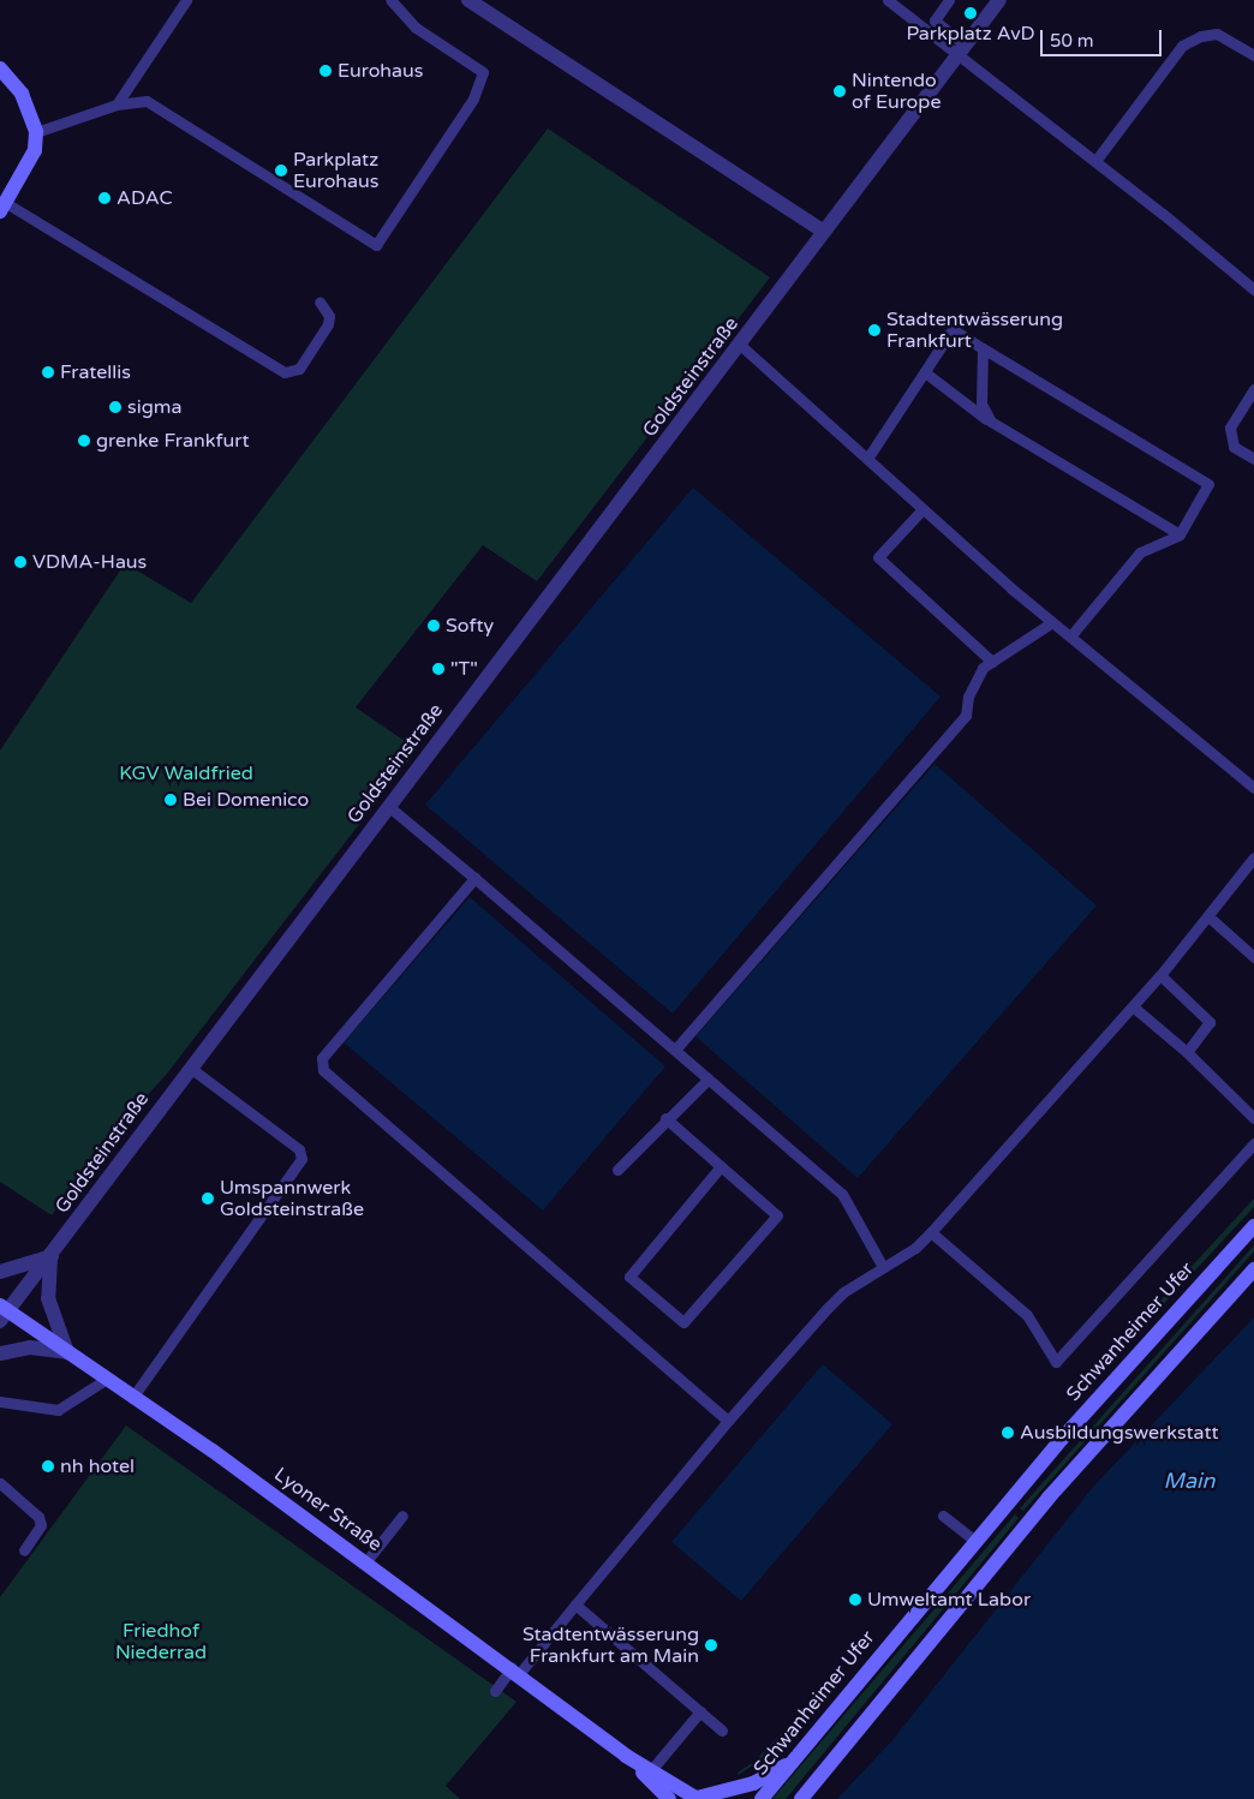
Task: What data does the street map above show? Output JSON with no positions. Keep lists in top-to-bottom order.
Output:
{
  "streets": {
    "main road": ["Schwanheimer Ufer", "Lyoner Straße"],
    "street": ["Goldsteinstraße"]
  },
  "crossings": [
    ["Goldsteinstraße", "Lyoner Straße"]
  ],
  "water": ["Main"],
  "parks": ["KGV Waldfried", "Friedhof Niederrad"],
  "places": [
    "Parkplatz AvD",
    "Eurohaus",
    "Nintendo of Europe",
    "Parkplatz Eurohaus",
    "ADAC",
    "Stadtentwässerung Frankfurt",
    "Fratellis",
    "sigma",
    "grenke Frankfurt",
    "VDMA-Haus",
    "Softy",
    "\"T\"",
    "Bei Domenico",
    "Umspannwerk Goldsteinstraße",
    "Ausbildungswerkstatt",
    "nh hotel",
    "Umweltamt Labor",
    "Stadtentwässerung Frankfurt am Main"
  ],
  "scale_bar": "50 m"
}
